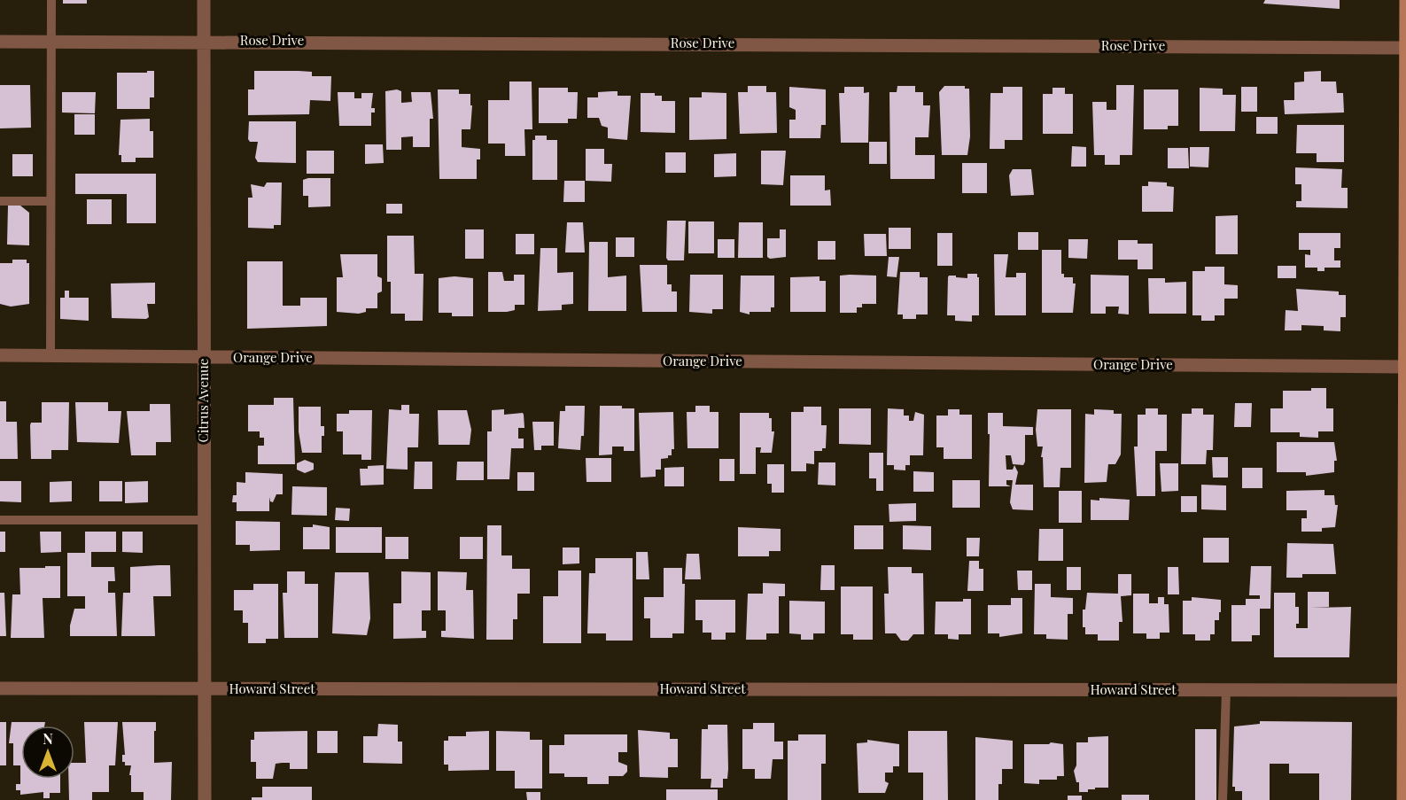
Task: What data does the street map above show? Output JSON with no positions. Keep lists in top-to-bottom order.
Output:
{
  "streets": {
    "street": [
      "Rose Drive",
      "Orange Drive",
      "Citrus Avenue",
      "Howard Street"
    ]
  },
  "crossings": [
    ["Rose Drive", "Citrus Avenue"],
    ["Orange Drive", "Citrus Avenue"],
    ["Citrus Avenue", "Howard Street"]
  ],
  "north": "top"
}
